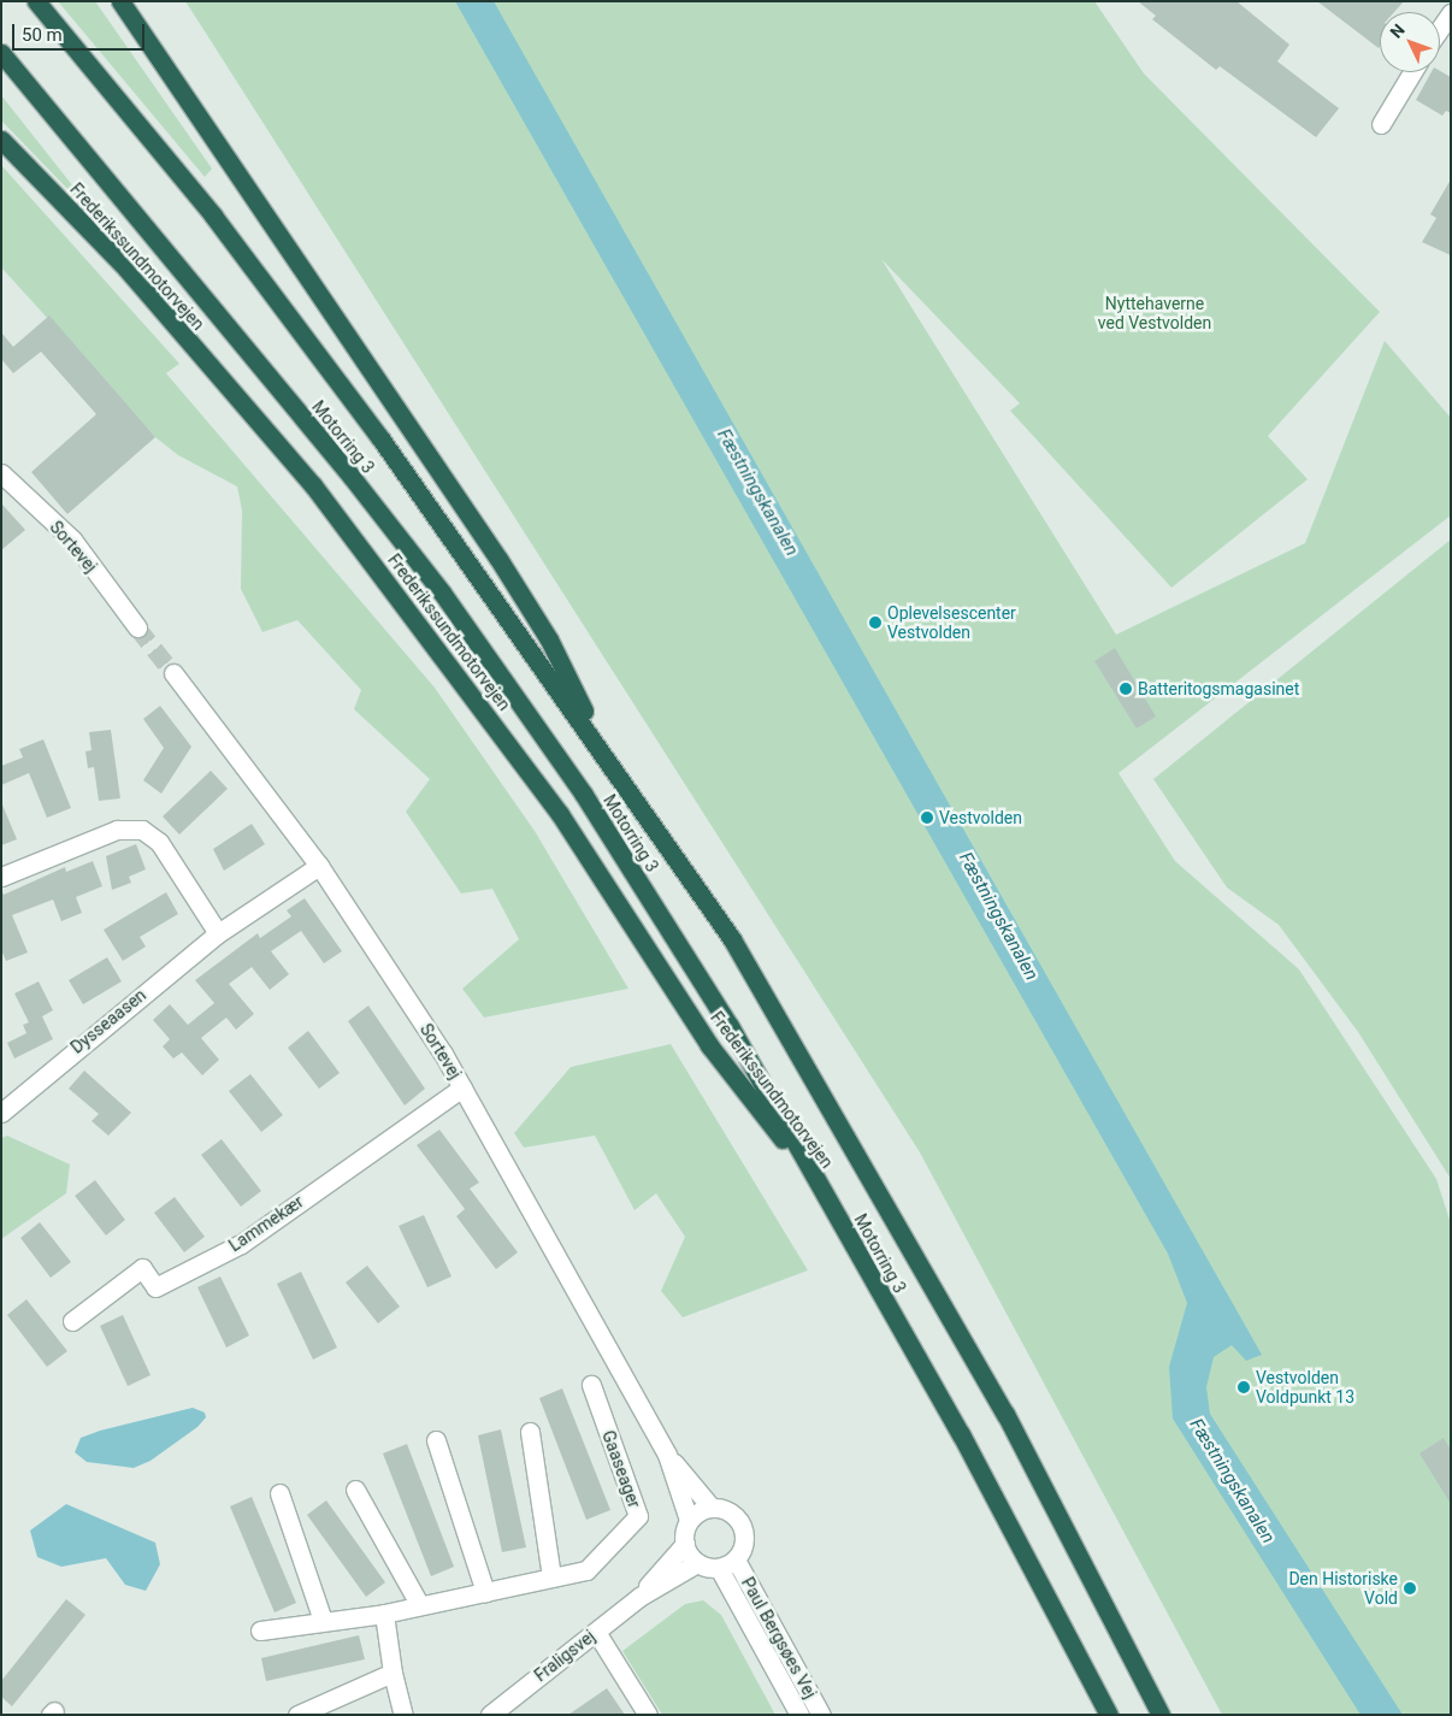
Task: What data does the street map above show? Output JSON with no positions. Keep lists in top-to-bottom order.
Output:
{
  "streets": {
    "highway": ["Frederikssundmotorvejen", "Motorring 3"],
    "street": [
      "Sortevej",
      "Dysseaasen",
      "Lammekær",
      "Gaaseager",
      "Paul Bergsøes Vej",
      "Fraligsvej"
    ]
  },
  "crossings": [
    ["Frederikssundmotorvejen", "Motorring 3"],
    ["Sortevej", "Dysseaasen"],
    ["Sortevej", "Lammekær"],
    ["Sortevej", "Paul Bergsøes Vej"],
    ["Sortevej", "Fraligsvej"],
    ["Paul Bergsøes Vej", "Fraligsvej"]
  ],
  "water": ["Fæstningskanalen"],
  "parks": ["Nyttehaverne ved Vestvolden"],
  "places": [
    "Oplevelsescenter Vestvolden",
    "Batteritogsmagasinet",
    "Vestvolden",
    "Vestvolden Voldpunkt 13",
    "Den Historiske Vold"
  ],
  "scale_bar": "50 m",
  "north": "top left"
}
